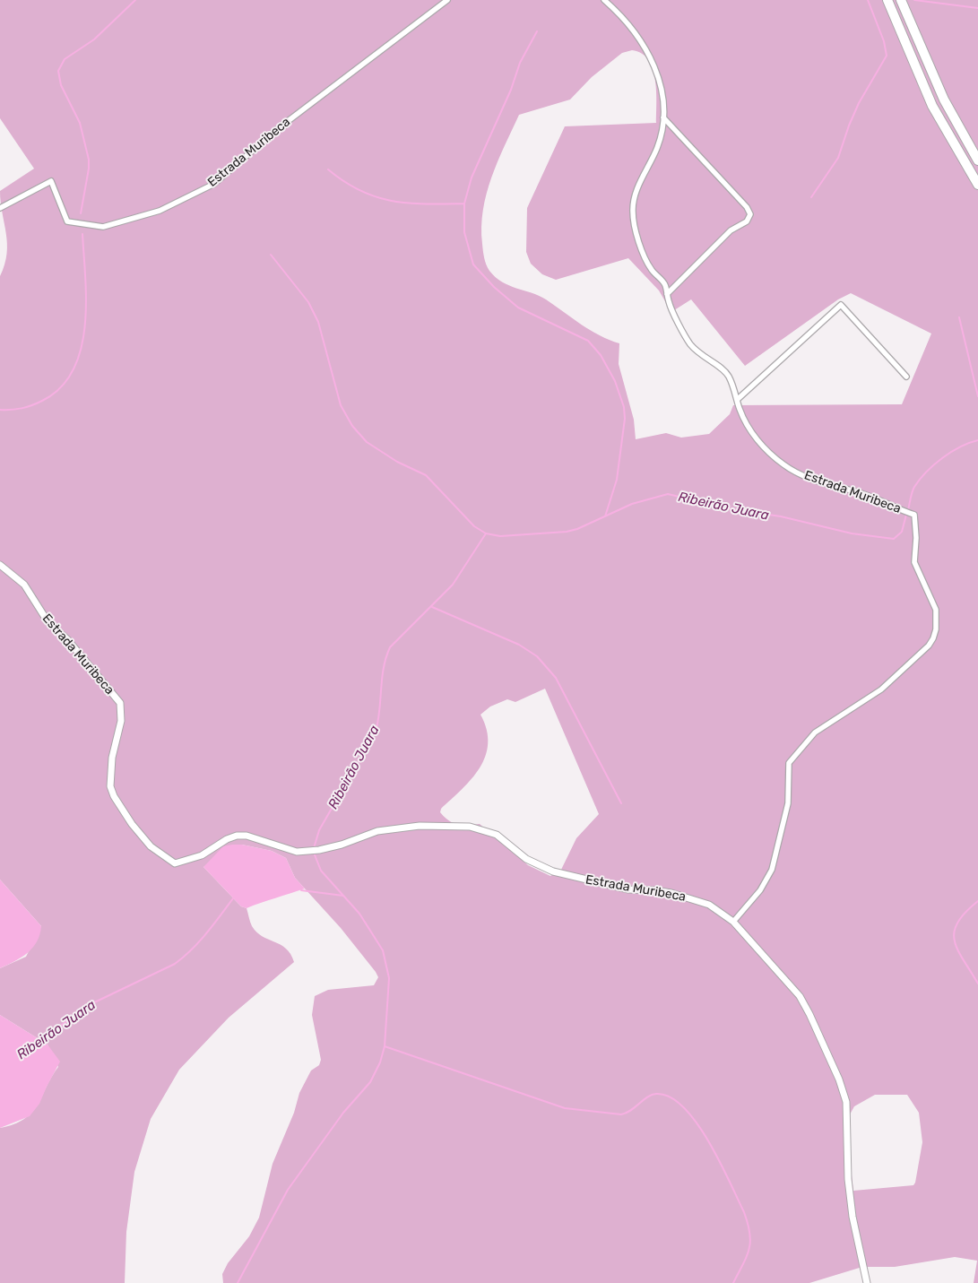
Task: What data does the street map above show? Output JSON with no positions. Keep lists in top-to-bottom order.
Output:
{
  "streets": {
    "street": ["Estrada Muribeca"]
  },
  "water": ["Ribeirão Juara"]
}
